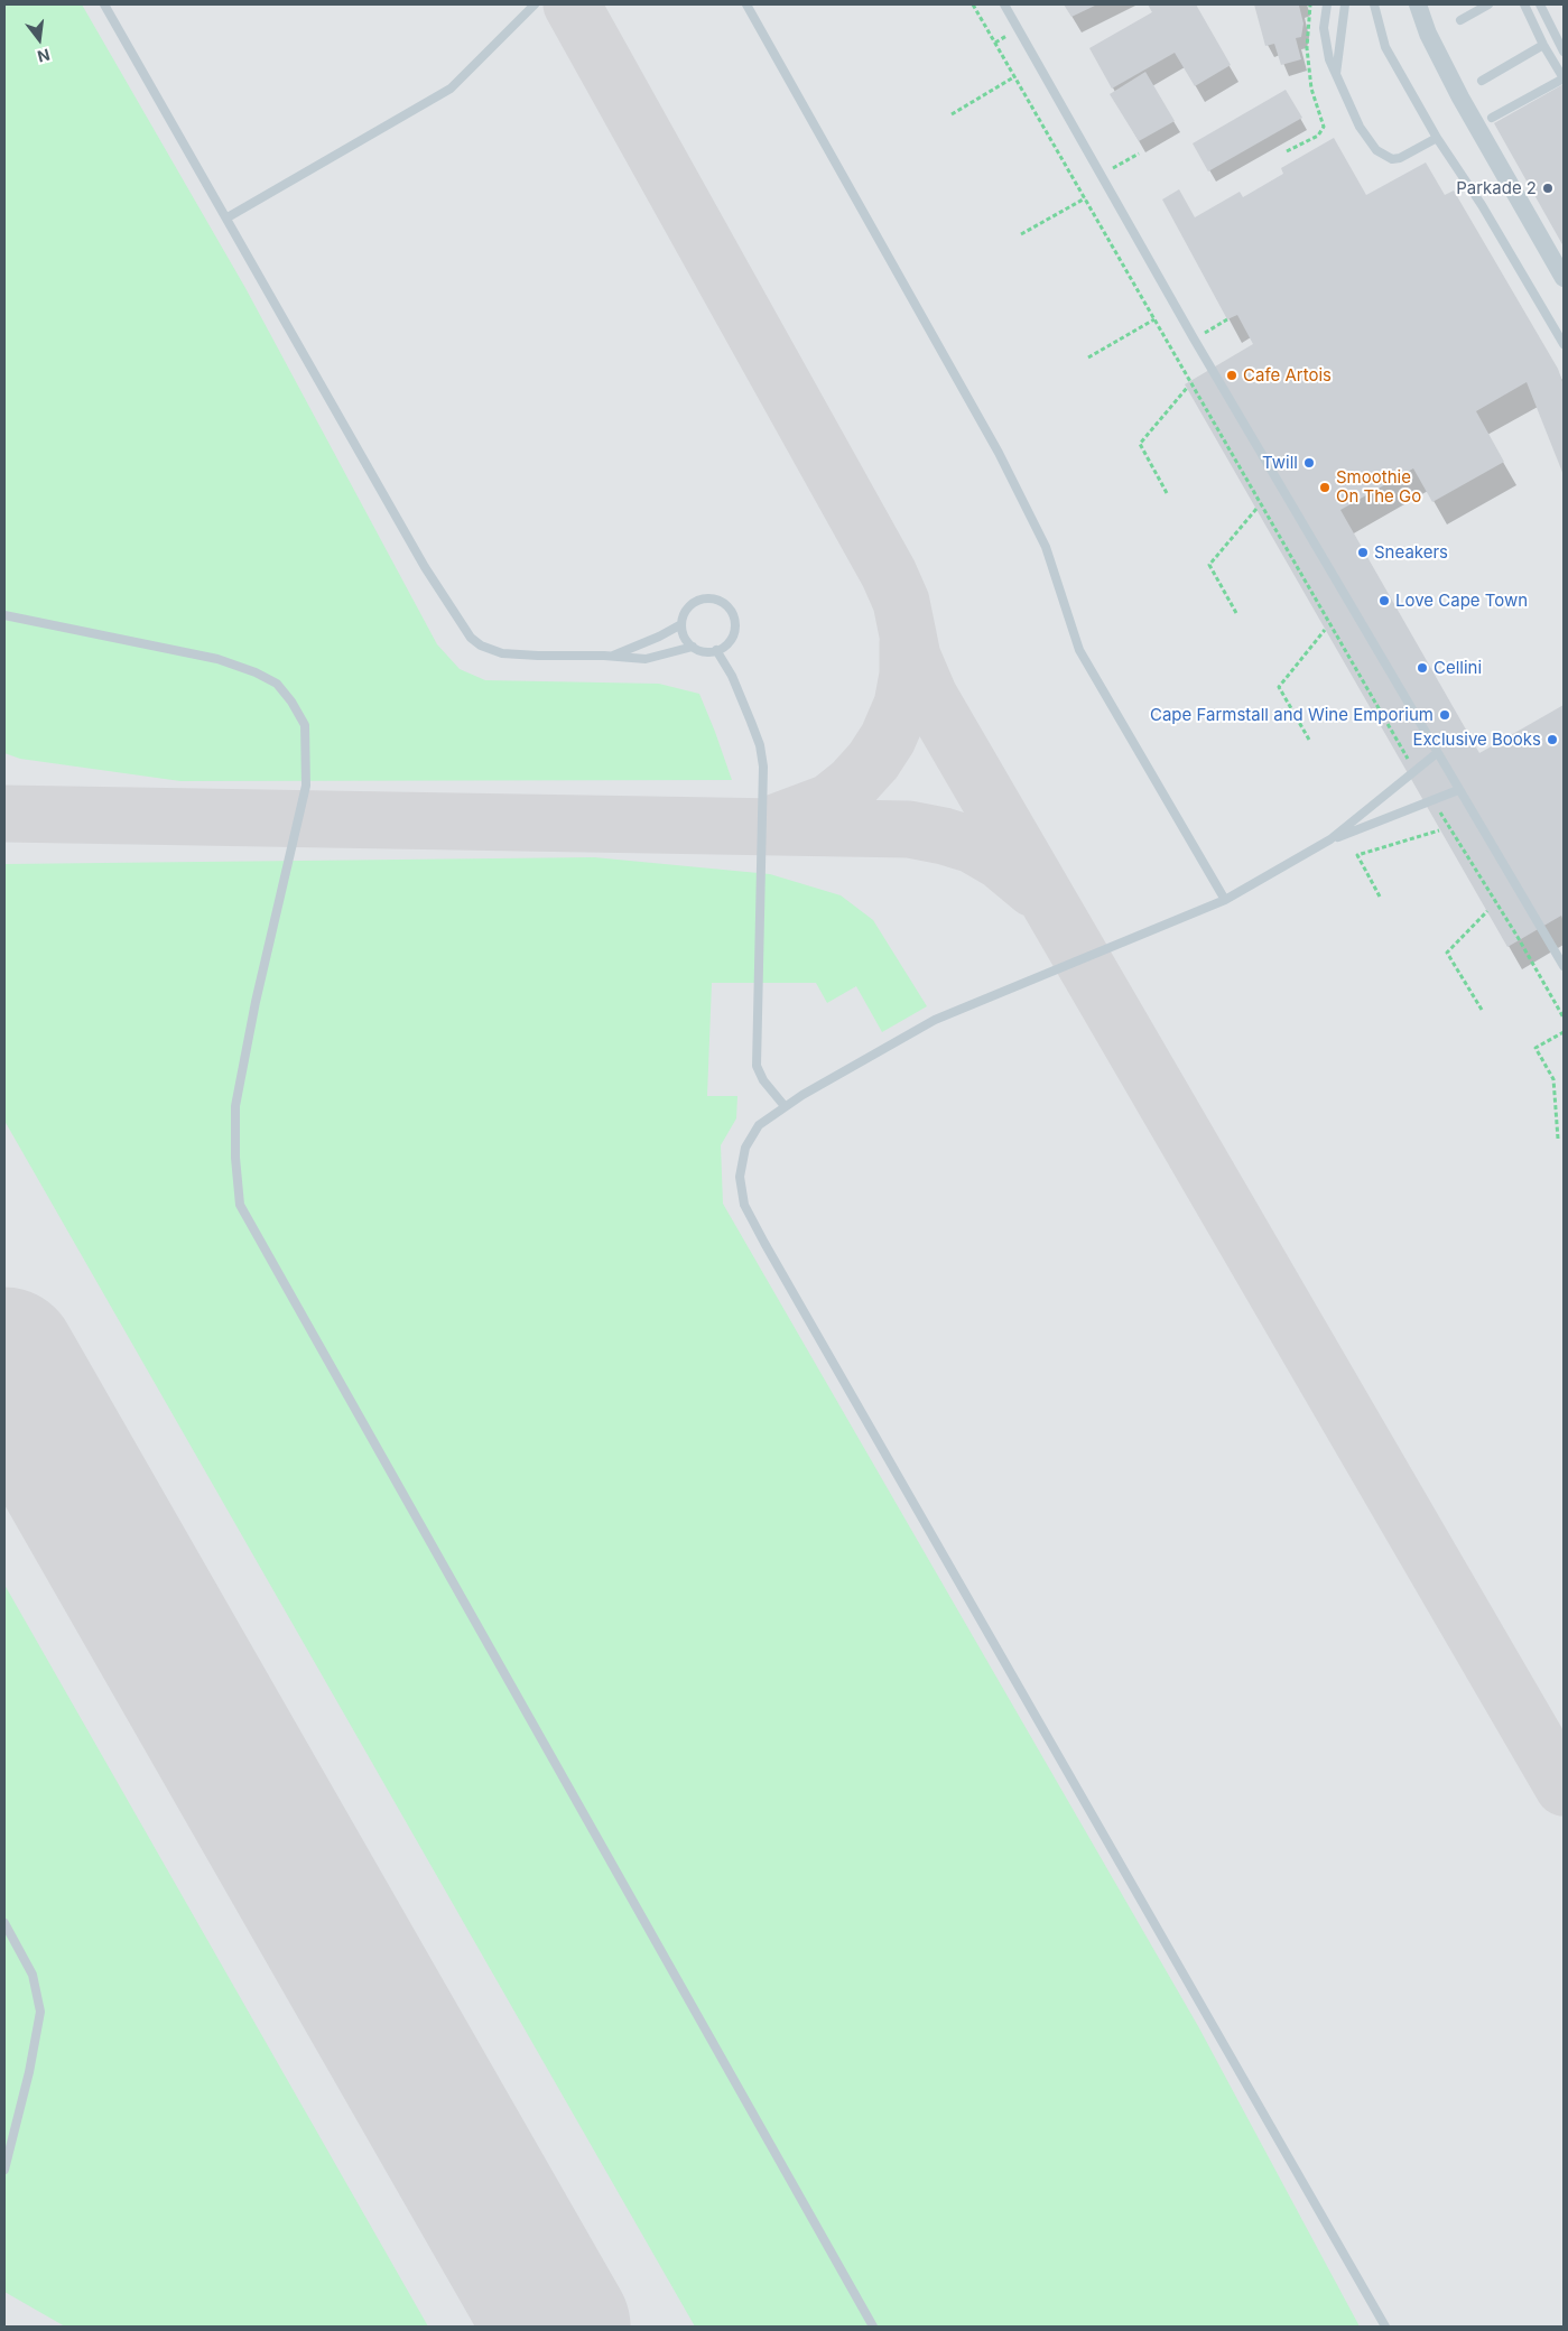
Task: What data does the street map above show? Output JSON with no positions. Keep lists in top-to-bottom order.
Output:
{
  "places": [
    "Parkade 2",
    "Cafe Artois",
    "Twill",
    "Smoothie On The Go",
    "Sneakers",
    "Love Cape Town",
    "Cellini",
    "Cape Farmstall and Wine Emporium",
    "Exclusive Books"
  ],
  "north": "bottom"
}
